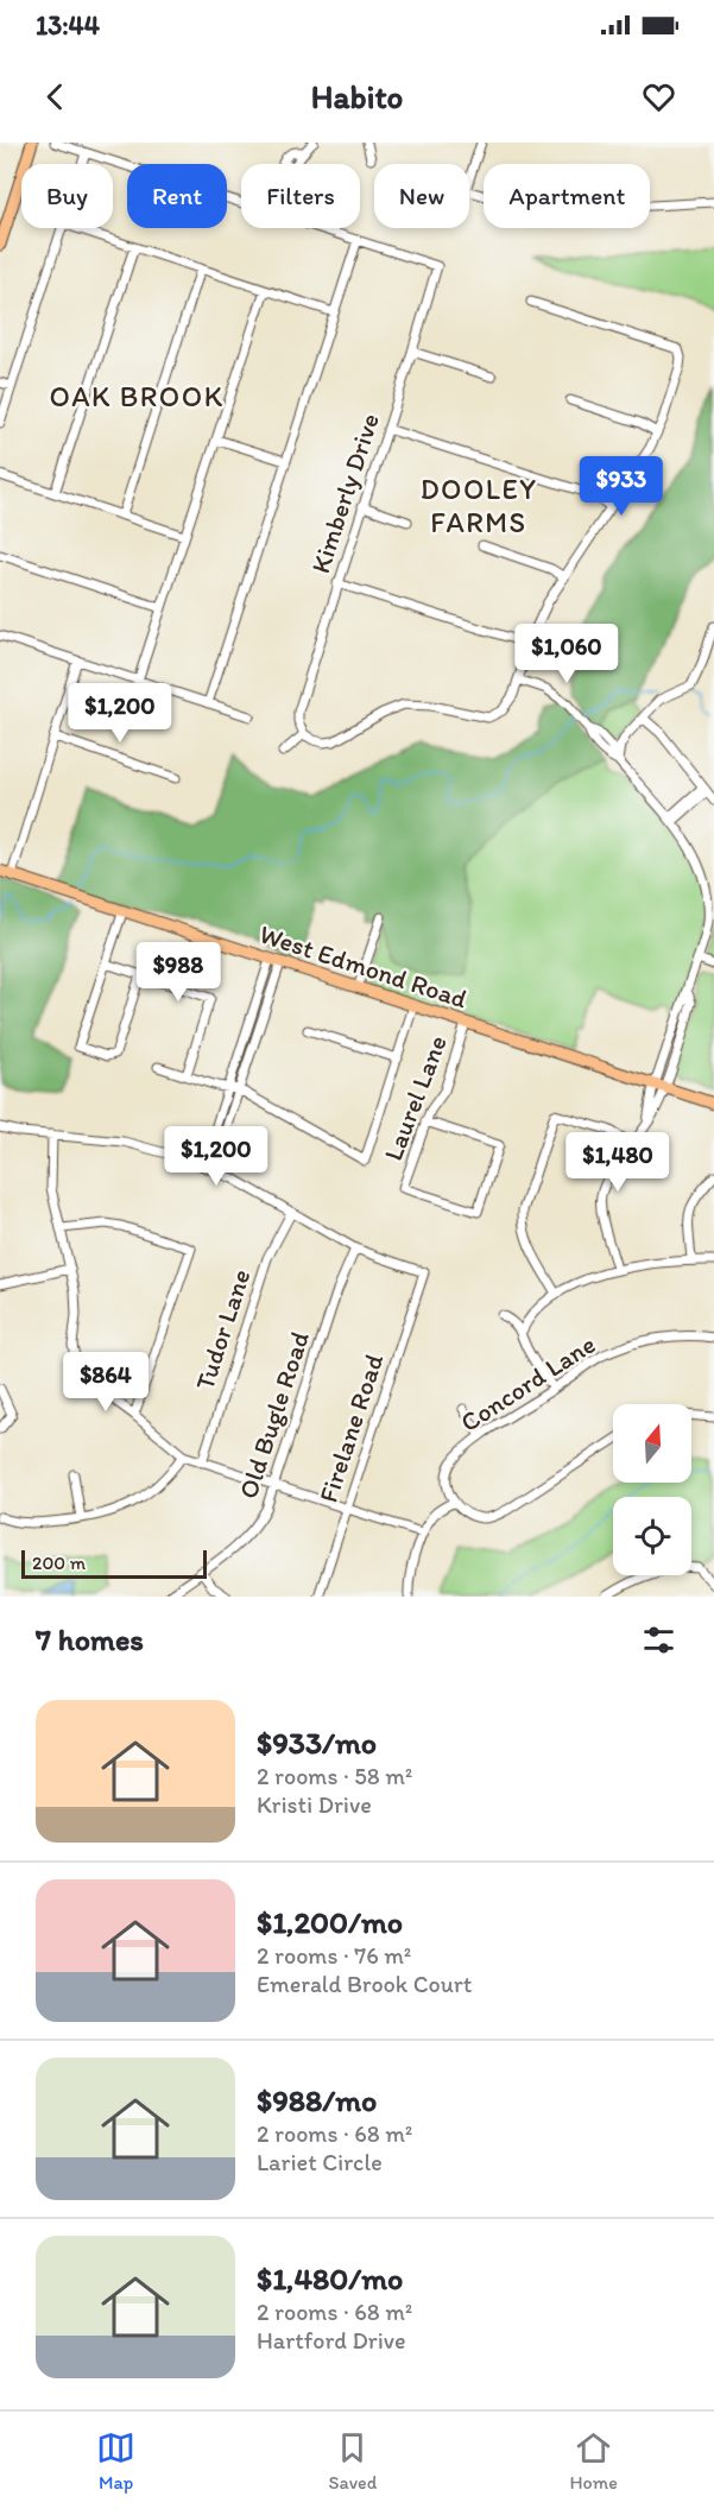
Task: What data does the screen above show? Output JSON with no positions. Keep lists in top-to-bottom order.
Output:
{
  "streets": {
    "main road": ["West Edmond Road"],
    "street": [
      "Kimberly Drive",
      "Laurel Lane",
      "Tudor Lane",
      "Concord Lane",
      "Old Bugle Road",
      "Firelane Road"
    ]
  },
  "crossings": [
    ["West Edmond Road", "Laurel Lane"],
    ["Old Bugle Road", "Firelane Road"]
  ],
  "districts": ["OAK BROOK", "DOOLEY FARMS"],
  "scale_bar": "200 m",
  "north": "top",
  "page": {
    "status": "13:44",
    "header": "Habito",
    "chip": [
      "Buy",
      "Rent",
      "Filters",
      "New",
      "Apartment"
    ],
    "price": [
      "$933",
      "$1,060",
      "$1,200",
      "$988",
      "$1,200",
      "$1,480",
      "$864"
    ],
    "scale": "200 m",
    "heading": "7 homes",
    "list": [
      {
        "name": "$933/mo",
        "note": "2 rooms · 58 m² · Kristi Drive"
      },
      {
        "name": "$1,200/mo",
        "note": "2 rooms · 76 m² · Emerald Brook Court"
      },
      {
        "name": "$988/mo",
        "note": "2 rooms · 68 m² · Lariet Circle"
      },
      {
        "name": "$1,480/mo",
        "note": "2 rooms · 68 m² · Hartford Drive"
      }
    ],
    "tabs": ["Map", "Saved", "Home"]
  }
}
